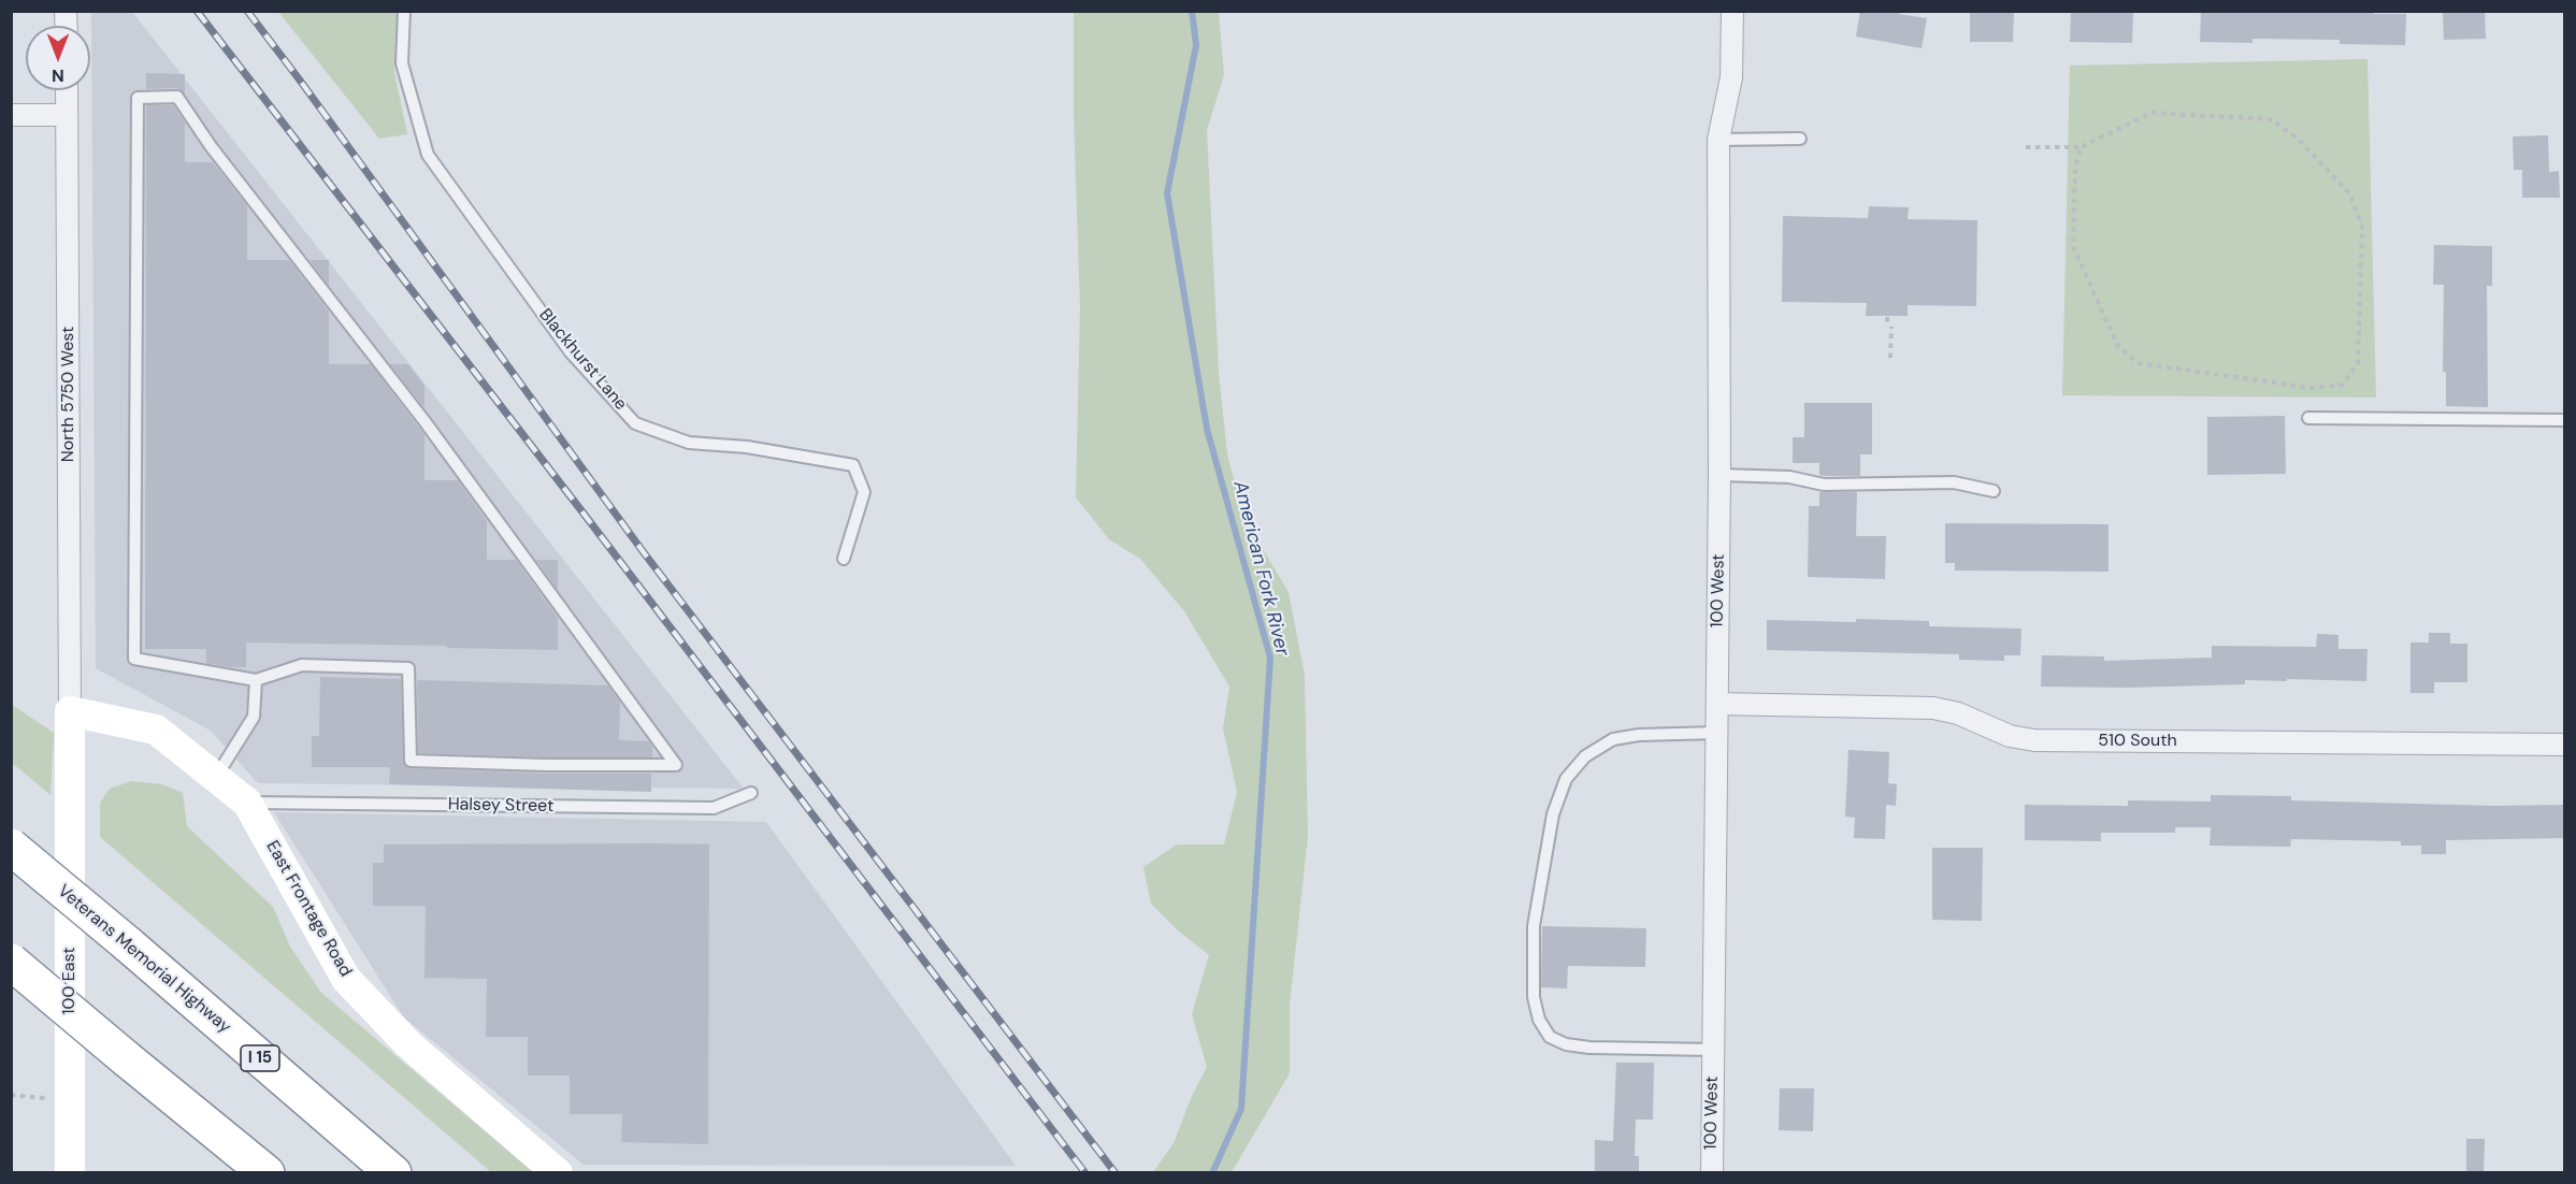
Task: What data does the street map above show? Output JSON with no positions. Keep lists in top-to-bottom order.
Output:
{
  "streets": {
    "highway": ["Veterans Memorial Highway", "I 15"],
    "street": [
      "North 5750 West",
      "100 West",
      "510 South",
      "East Frontage Road",
      "100 East"
    ],
    "lane": ["Blackhurst Lane", "Halsey Street"]
  },
  "crossings": [
    ["North 5750 West", "East Frontage Road"],
    ["North 5750 West", "100 East"],
    ["100 West", "510 South"],
    ["Halsey Street", "East Frontage Road"],
    ["East Frontage Road", "100 East"]
  ],
  "water": ["American Fork River"],
  "north": "bottom"
}
